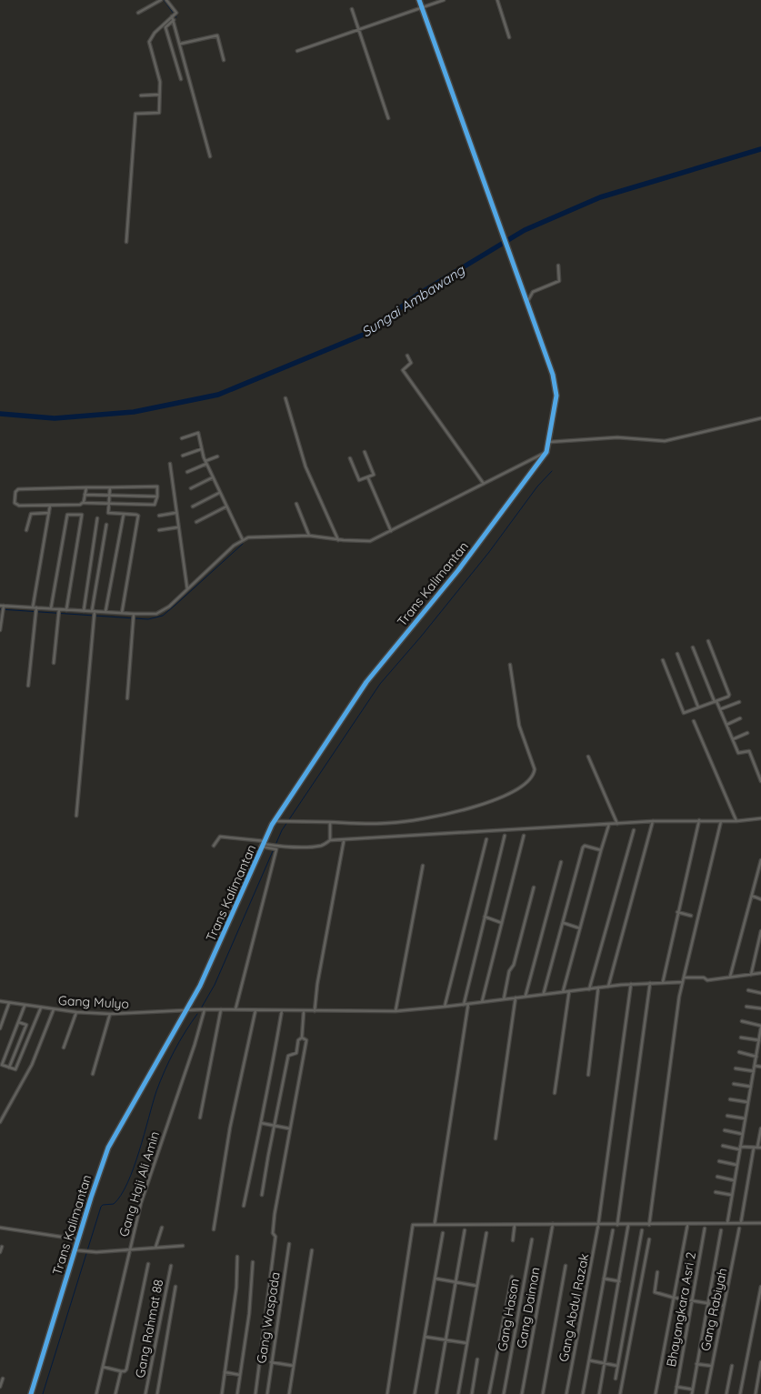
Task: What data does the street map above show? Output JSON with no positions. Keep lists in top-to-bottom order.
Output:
{
  "streets": {
    "highway": ["Trans Kalimantan"],
    "street": [
      "Gang Mulyo",
      "Gang Haji Ali Amin",
      "Gang Daiman",
      "Gang Abdul Razak",
      "Bhayangkara Asri 2",
      "Gang Rabiyah",
      "Gang Hasan",
      "Gang Waspada",
      "Gang Rahmat 88"
    ]
  },
  "crossings": [
    ["Trans Kalimantan", "Gang Mulyo"],
    ["Gang Mulyo", "Gang Haji Ali Amin"],
    ["Gang Mulyo", "Gang Abdul Razak"]
  ],
  "water": ["Sungai Ambawang"]
}
